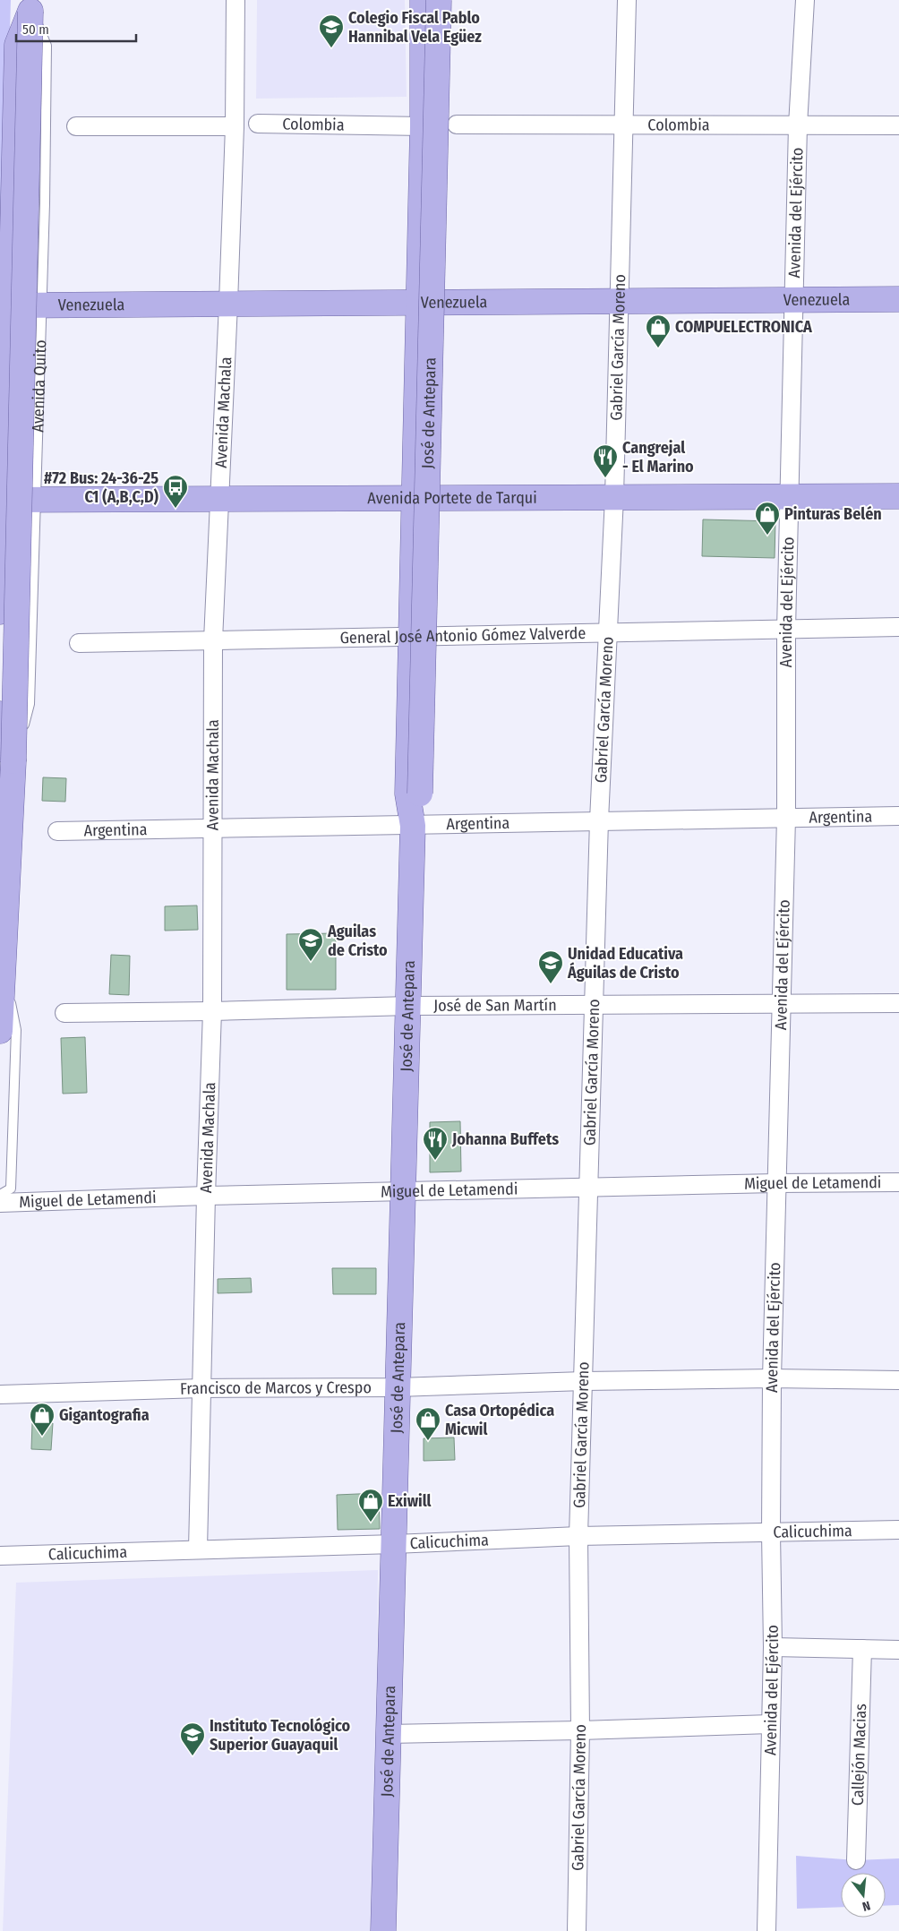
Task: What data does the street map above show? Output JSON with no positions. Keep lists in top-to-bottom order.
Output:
{
  "streets": {
    "main road": [
      "Venezuela",
      "Avenida Quito",
      "José de Antepara",
      "Avenida Portete de Tarqui"
    ],
    "street": [
      "Colombia",
      "Avenida del Ejército",
      "Gabriel García Moreno",
      "Avenida Machala",
      "General José Antonio Gómez Valverde",
      "Argentina",
      "José de San Martín",
      "Miguel de Letamendi",
      "Francisco de Marcos y Crespo",
      "Calicuchima",
      "Callejón Macias"
    ]
  },
  "crossings": [
    ["Colombia", "Avenida del Ejército"],
    ["Colombia", "Gabriel García Moreno"],
    ["Colombia", "José de Antepara"],
    ["Avenida del Ejército", "Venezuela"],
    ["Avenida del Ejército", "Avenida Portete de Tarqui"],
    ["Avenida del Ejército", "General José Antonio Gómez Valverde"],
    ["Avenida del Ejército", "Argentina"],
    ["Avenida del Ejército", "José de San Martín"],
    ["Avenida del Ejército", "Miguel de Letamendi"],
    ["Avenida del Ejército", "Francisco de Marcos y Crespo"],
    ["Avenida del Ejército", "Calicuchima"],
    ["Venezuela", "Gabriel García Moreno"],
    ["Venezuela", "Avenida Quito"],
    ["Venezuela", "Avenida Machala"],
    ["Venezuela", "José de Antepara"],
    ["Gabriel García Moreno", "Avenida Portete de Tarqui"],
    ["Gabriel García Moreno", "General José Antonio Gómez Valverde"],
    ["Gabriel García Moreno", "Argentina"],
    ["Gabriel García Moreno", "José de San Martín"],
    ["Gabriel García Moreno", "Miguel de Letamendi"],
    ["Gabriel García Moreno", "Francisco de Marcos y Crespo"],
    ["Gabriel García Moreno", "Calicuchima"],
    ["Avenida Quito", "Avenida Portete de Tarqui"],
    ["Avenida Machala", "Avenida Portete de Tarqui"],
    ["Avenida Machala", "General José Antonio Gómez Valverde"],
    ["Avenida Machala", "Argentina"],
    ["Avenida Machala", "José de San Martín"],
    ["Avenida Machala", "Miguel de Letamendi"],
    ["Avenida Machala", "Francisco de Marcos y Crespo"],
    ["Avenida Machala", "Calicuchima"],
    ["José de Antepara", "Avenida Portete de Tarqui"],
    ["José de Antepara", "General José Antonio Gómez Valverde"],
    ["José de Antepara", "Argentina"],
    ["José de Antepara", "José de San Martín"],
    ["José de Antepara", "Miguel de Letamendi"],
    ["José de Antepara", "Francisco de Marcos y Crespo"],
    ["José de Antepara", "Calicuchima"]
  ],
  "places": {
    "school or university": [
      "Colegio Fiscal Pablo Hannibal Vela Egüez",
      "Aguilas de Cristo",
      "Unidad Educativa Águilas de Cristo",
      "Instituto Tecnológico Superior Guayaquil"
    ],
    "shop": [
      "COMPUELECTRONICA",
      "Pinturas Belén",
      "Gigantografia",
      "Casa Ortopédica Micwil",
      "Exiwill"
    ],
    "restaurant": ["Cangrejal - El Marino", "Johanna Buffets"],
    "bus stop": ["#72 Bus: 24-36-25 C1 (A,B,C,D)"]
  },
  "scale_bar": "50 m",
  "north": "bottom"
}
